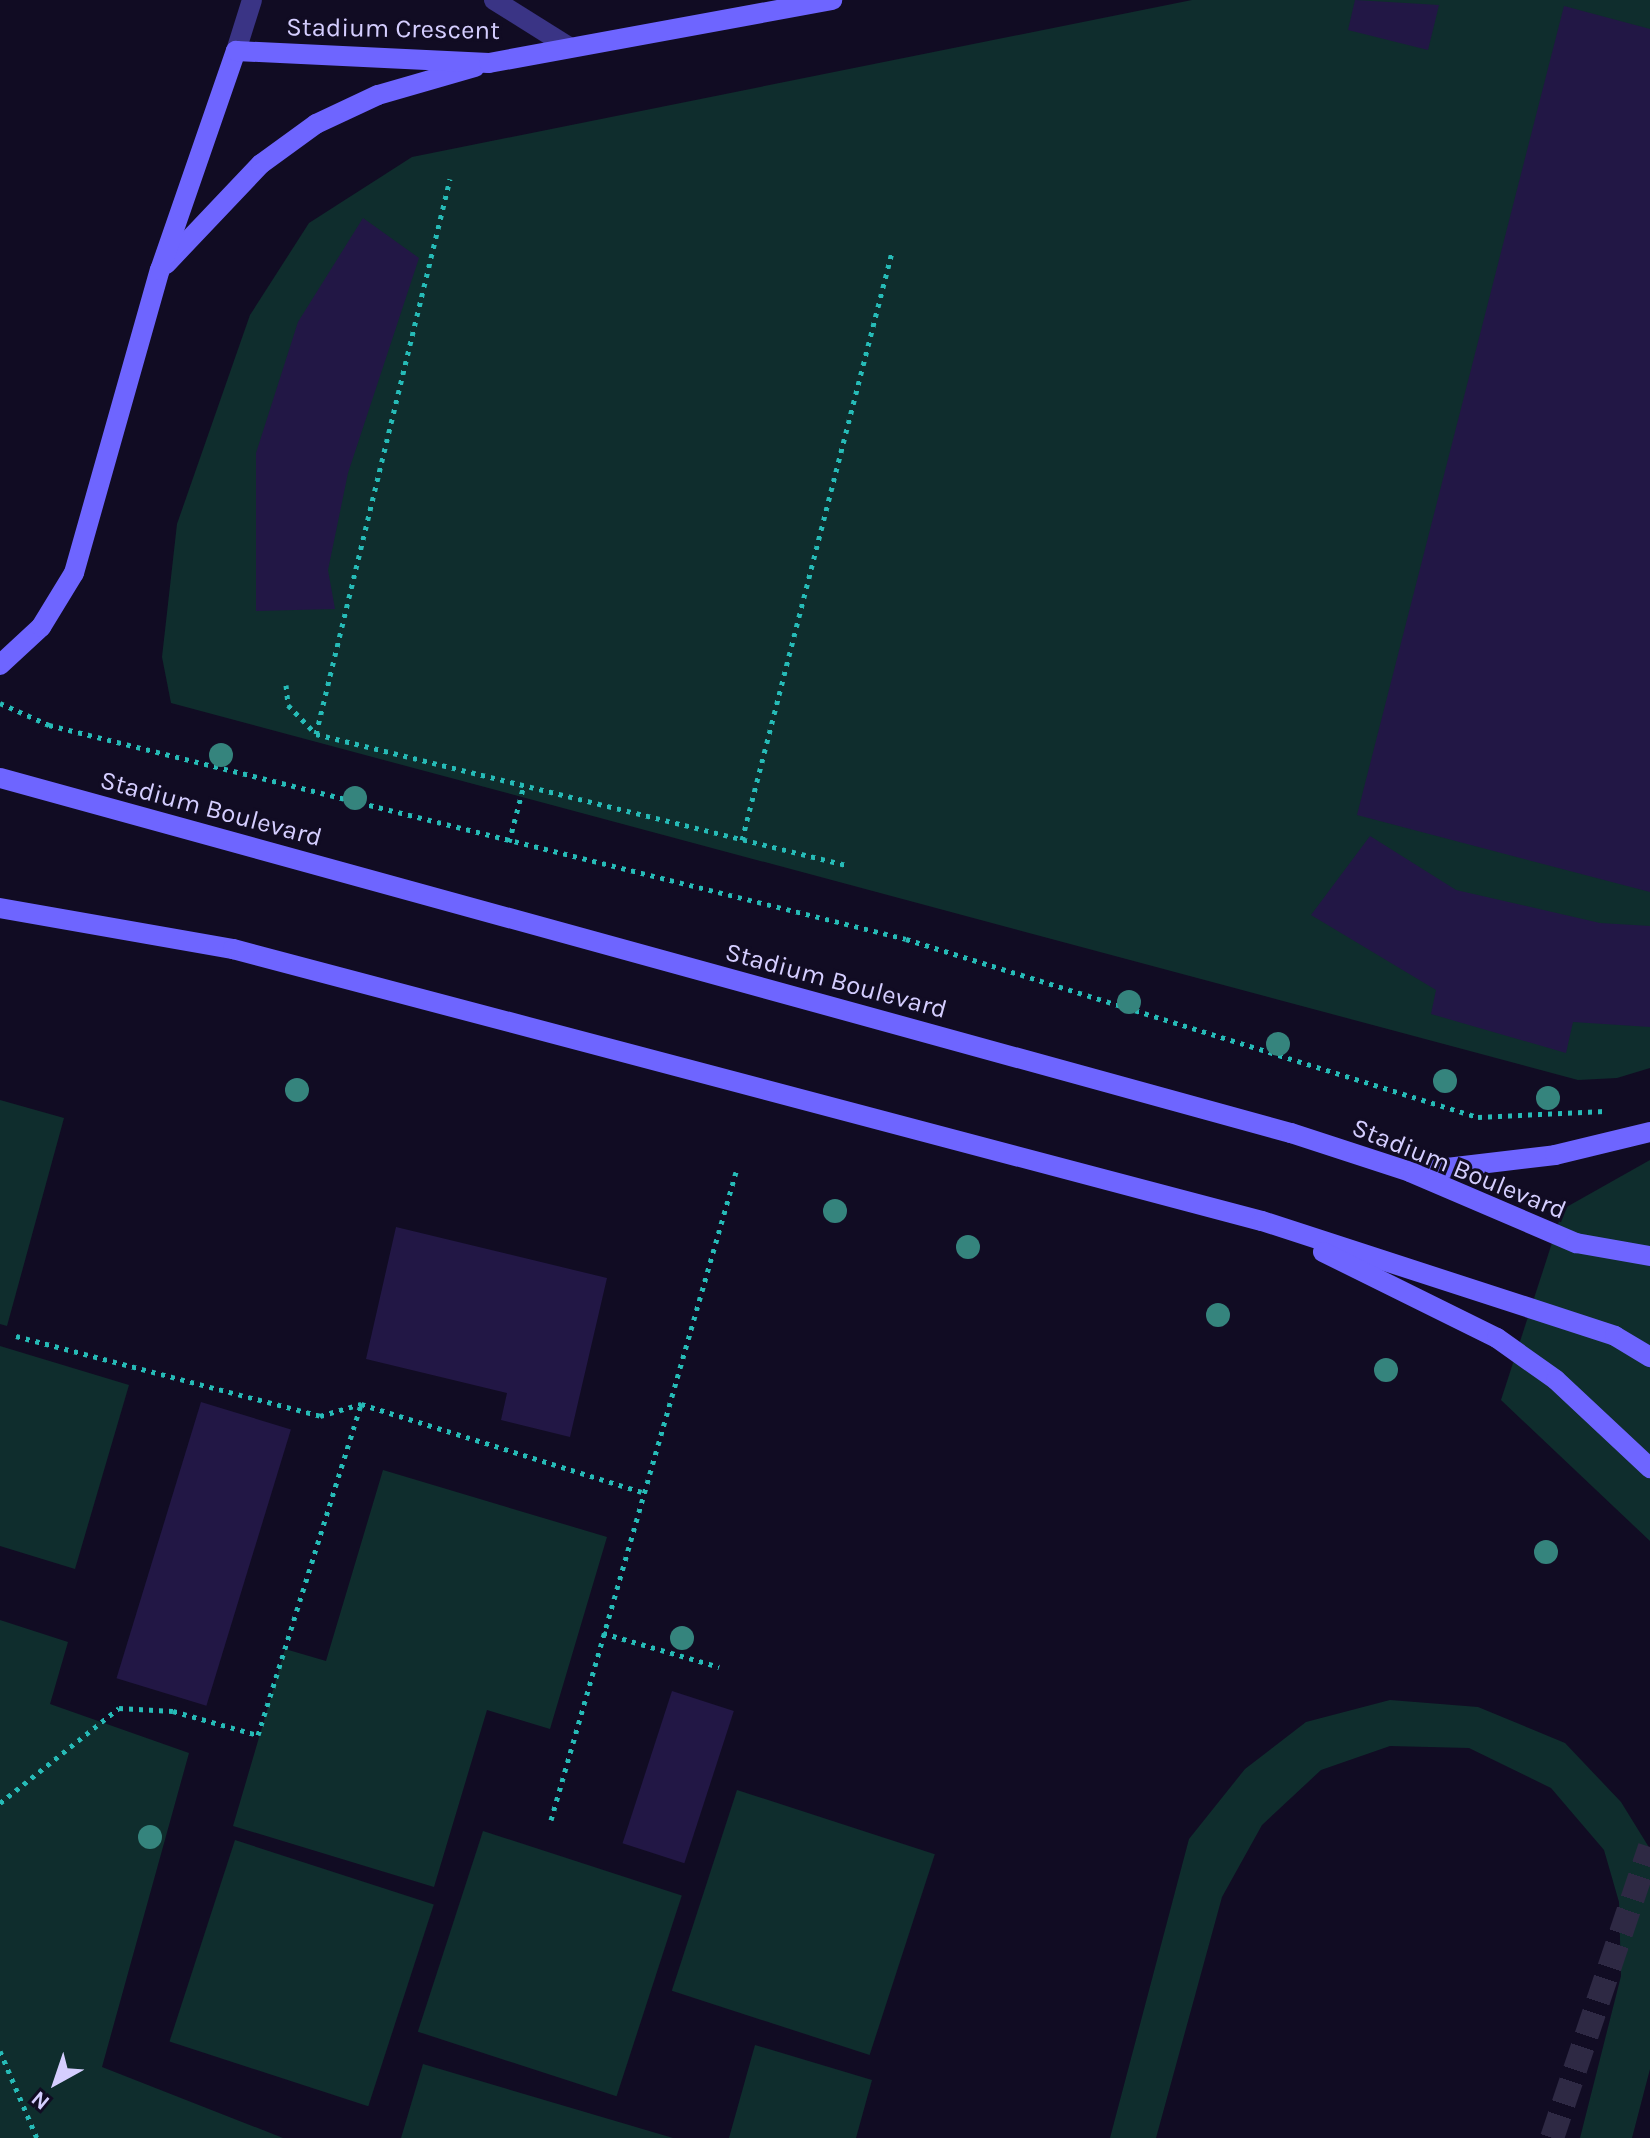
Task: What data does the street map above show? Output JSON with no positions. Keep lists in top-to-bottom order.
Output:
{
  "streets": {
    "street": ["Stadium Crescent", "Stadium Boulevard"]
  },
  "north": "bottom left"
}
